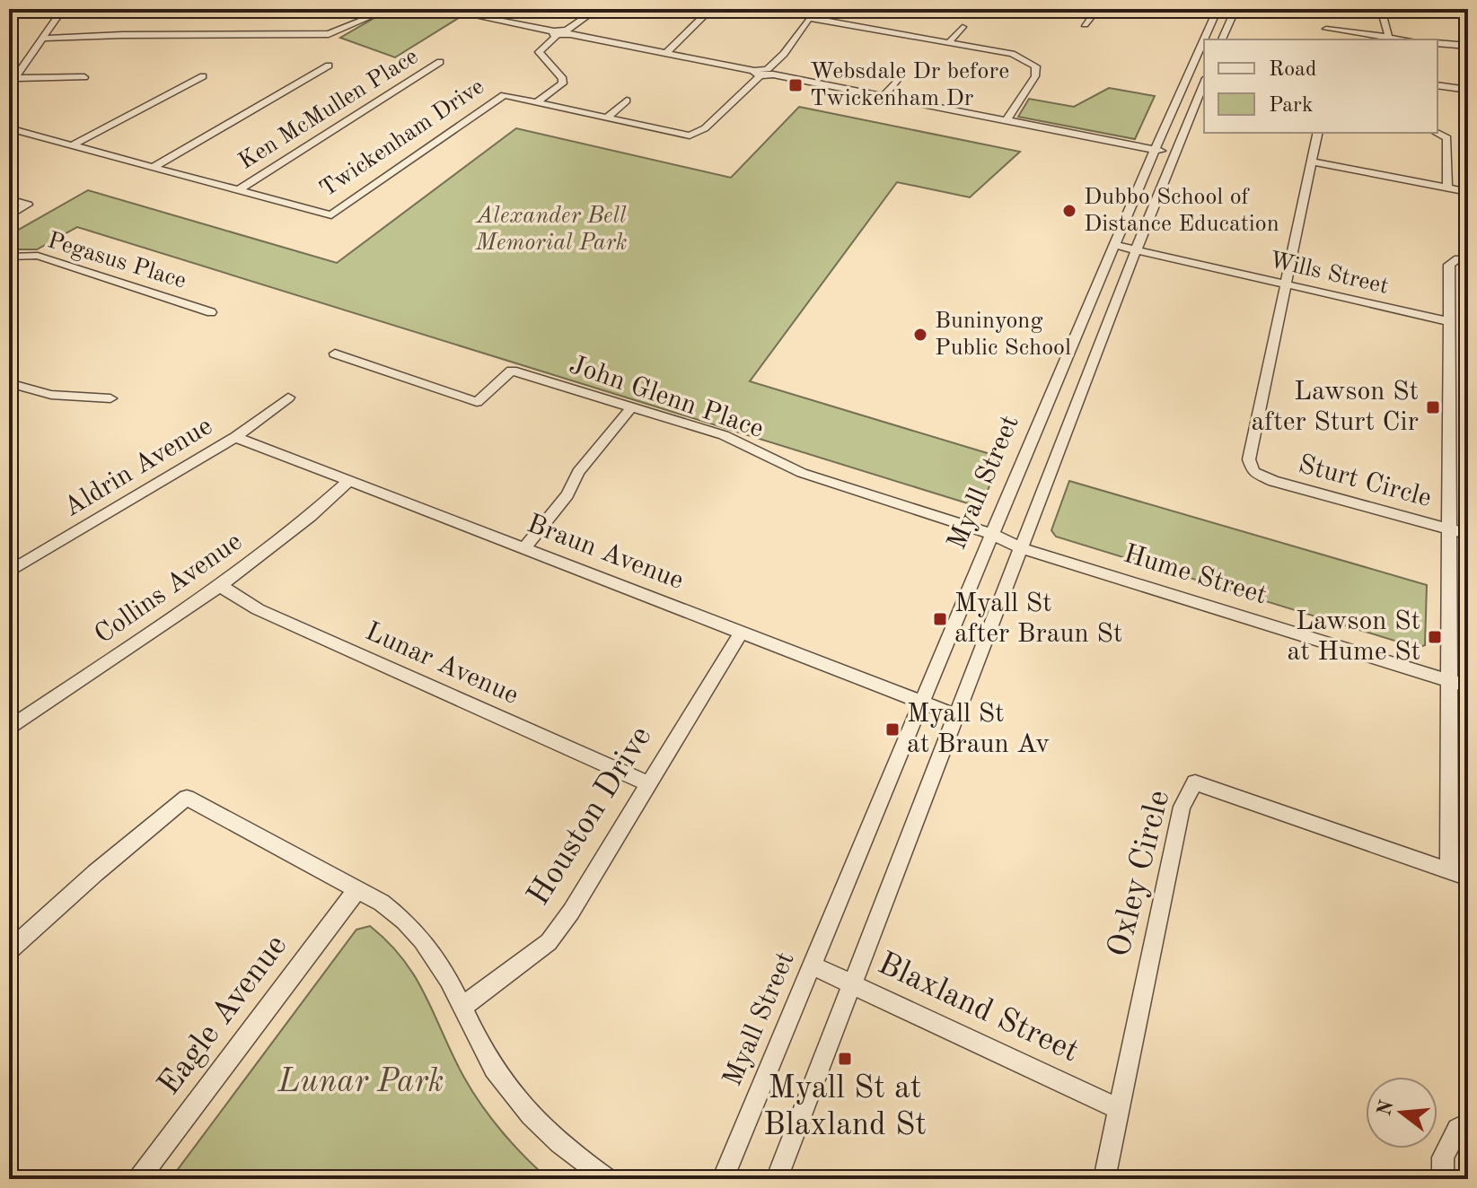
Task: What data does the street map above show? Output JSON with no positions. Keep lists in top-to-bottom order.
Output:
{
  "streets": {
    "street": [
      "Ken McMullen Place",
      "Twickenham Drive",
      "Pegasus Place",
      "Wills Street",
      "John Glenn Place",
      "Aldrin Avenue",
      "Sturt Circle",
      "Myall Street",
      "Braun Avenue",
      "Hume Street",
      "Collins Avenue",
      "Lunar Avenue",
      "Houston Drive",
      "Oxley Circle",
      "Blaxland Street",
      "Eagle Avenue"
    ]
  },
  "crossings": [
    ["Ken McMullen Place", "Twickenham Drive"],
    ["Wills Street", "Sturt Circle"],
    ["Wills Street", "Myall Street"],
    ["John Glenn Place", "Myall Street"],
    ["John Glenn Place", "Hume Street"],
    ["Aldrin Avenue", "Braun Avenue"],
    ["Myall Street", "Braun Avenue"],
    ["Myall Street", "Hume Street"],
    ["Myall Street", "Blaxland Street"],
    ["Braun Avenue", "Collins Avenue"],
    ["Braun Avenue", "Houston Drive"],
    ["Collins Avenue", "Lunar Avenue"],
    ["Lunar Avenue", "Houston Drive"],
    ["Oxley Circle", "Blaxland Street"]
  ],
  "parks": ["Alexander Bell Memorial Park", "Lunar Park"],
  "places": {
    "transit": [
      "Websdale Dr before Twickenham Dr",
      "Lawson St after Sturt Cir",
      "Myall St after Braun St",
      "Lawson St at Hume St",
      "Myall St at Braun Av",
      "Myall St at Blaxland St"
    ],
    "other": ["Dubbo School of Distance Education", "Buninyong Public School"]
  },
  "legend": ["Road", "Park"],
  "north": "left"
}
